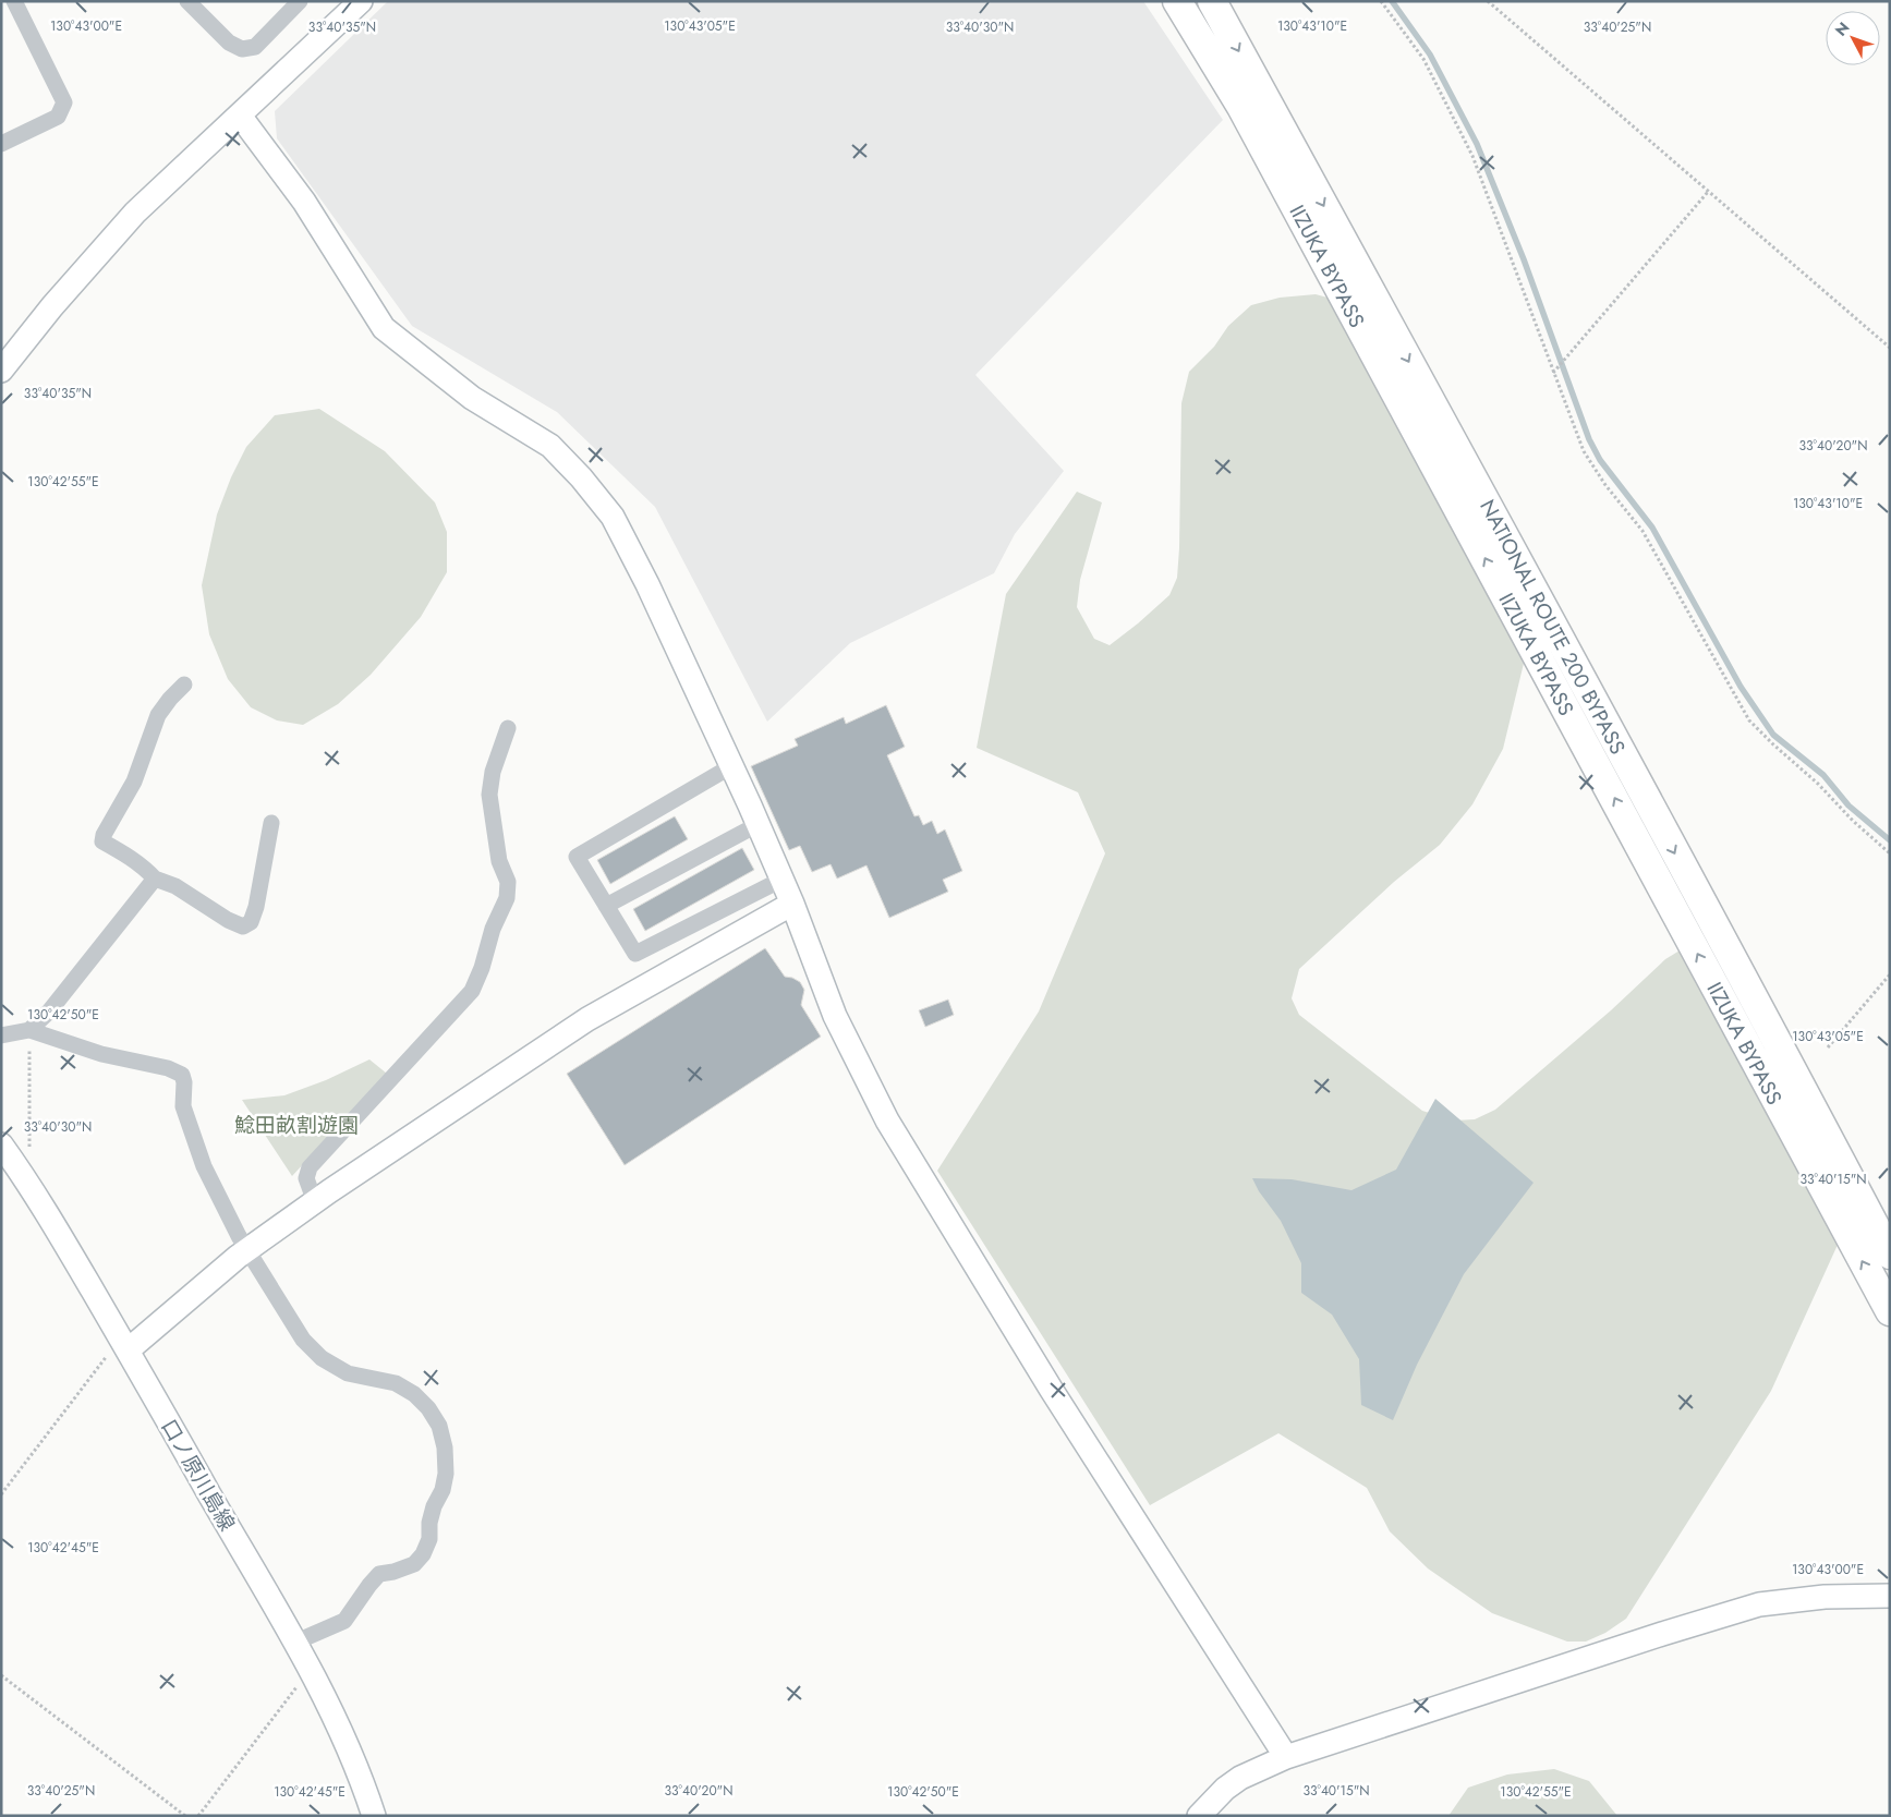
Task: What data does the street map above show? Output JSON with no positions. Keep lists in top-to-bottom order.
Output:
{
  "streets": {
    "highway": ["IIZUKA BYPASS", "NATIONAL ROUTE 200 BYPASS"],
    "street": ["口ノ原川島線"]
  },
  "one_way": ["IIZUKA BYPASS", "NATIONAL ROUTE 200 BYPASS"],
  "parks": ["鯰田畝割遊園"],
  "north": "top left",
  "coordinates": [
    "130°43'05\"E",
    "130°43'00\"E",
    "130°43'10\"E",
    "33°40'35\"N",
    "33°40'30\"N",
    "33°40'25\"N",
    "33°40'20\"N",
    "130°42'55\"E",
    "130°42'50\"E",
    "33°40'15\"N",
    "130°42'45\"E"
  ]
}
